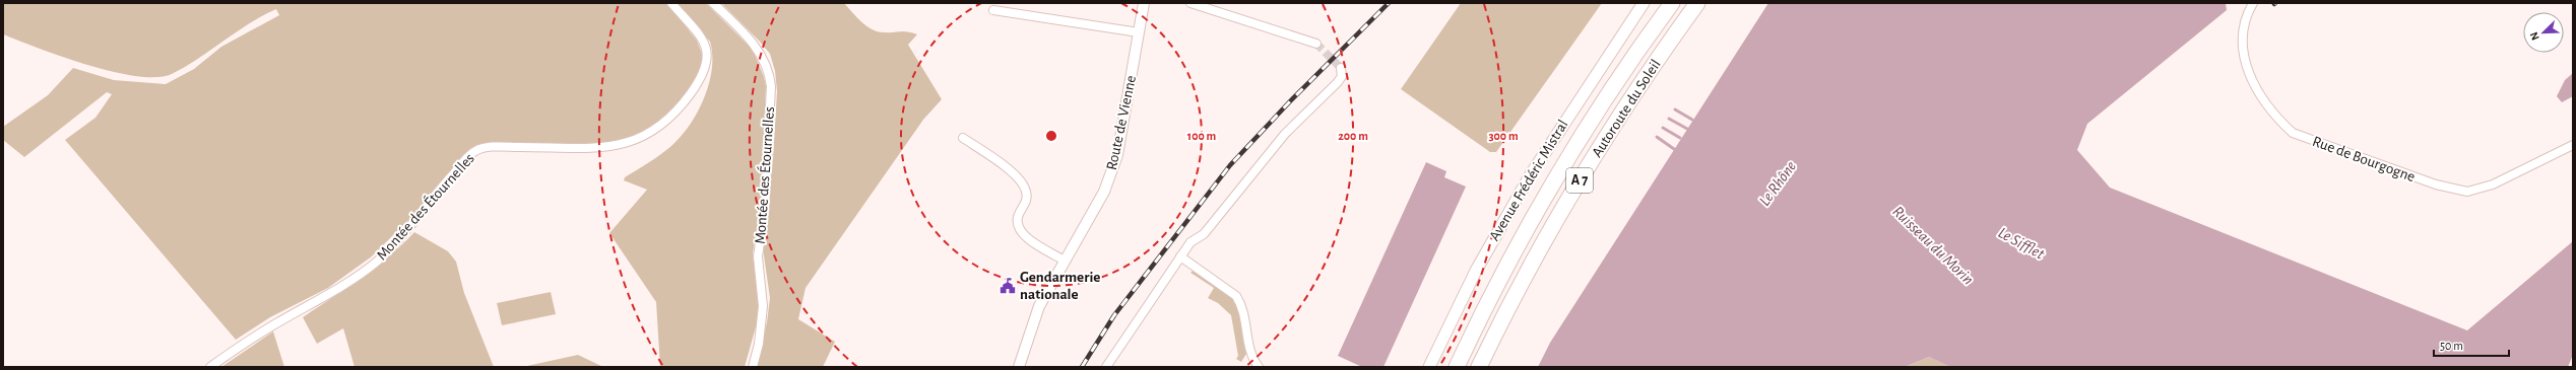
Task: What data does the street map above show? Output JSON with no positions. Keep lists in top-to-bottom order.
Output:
{
  "streets": {
    "highway": ["Autoroute du Soleil", "A 7"],
    "main road": ["Avenue Frédéric Mistral"],
    "street": ["Route de Vienne", "Rue de Bourgogne", "Montée des Étournelles"]
  },
  "water": ["Le Rhône", "Le Sifflet", "Ruisseau du Morin"],
  "places": {
    "public building": ["Gendarmerie nationale"]
  },
  "scale_bar": "50 m",
  "north": "bottom left",
  "rings": ["100 m", "200 m", "300 m"]
}
